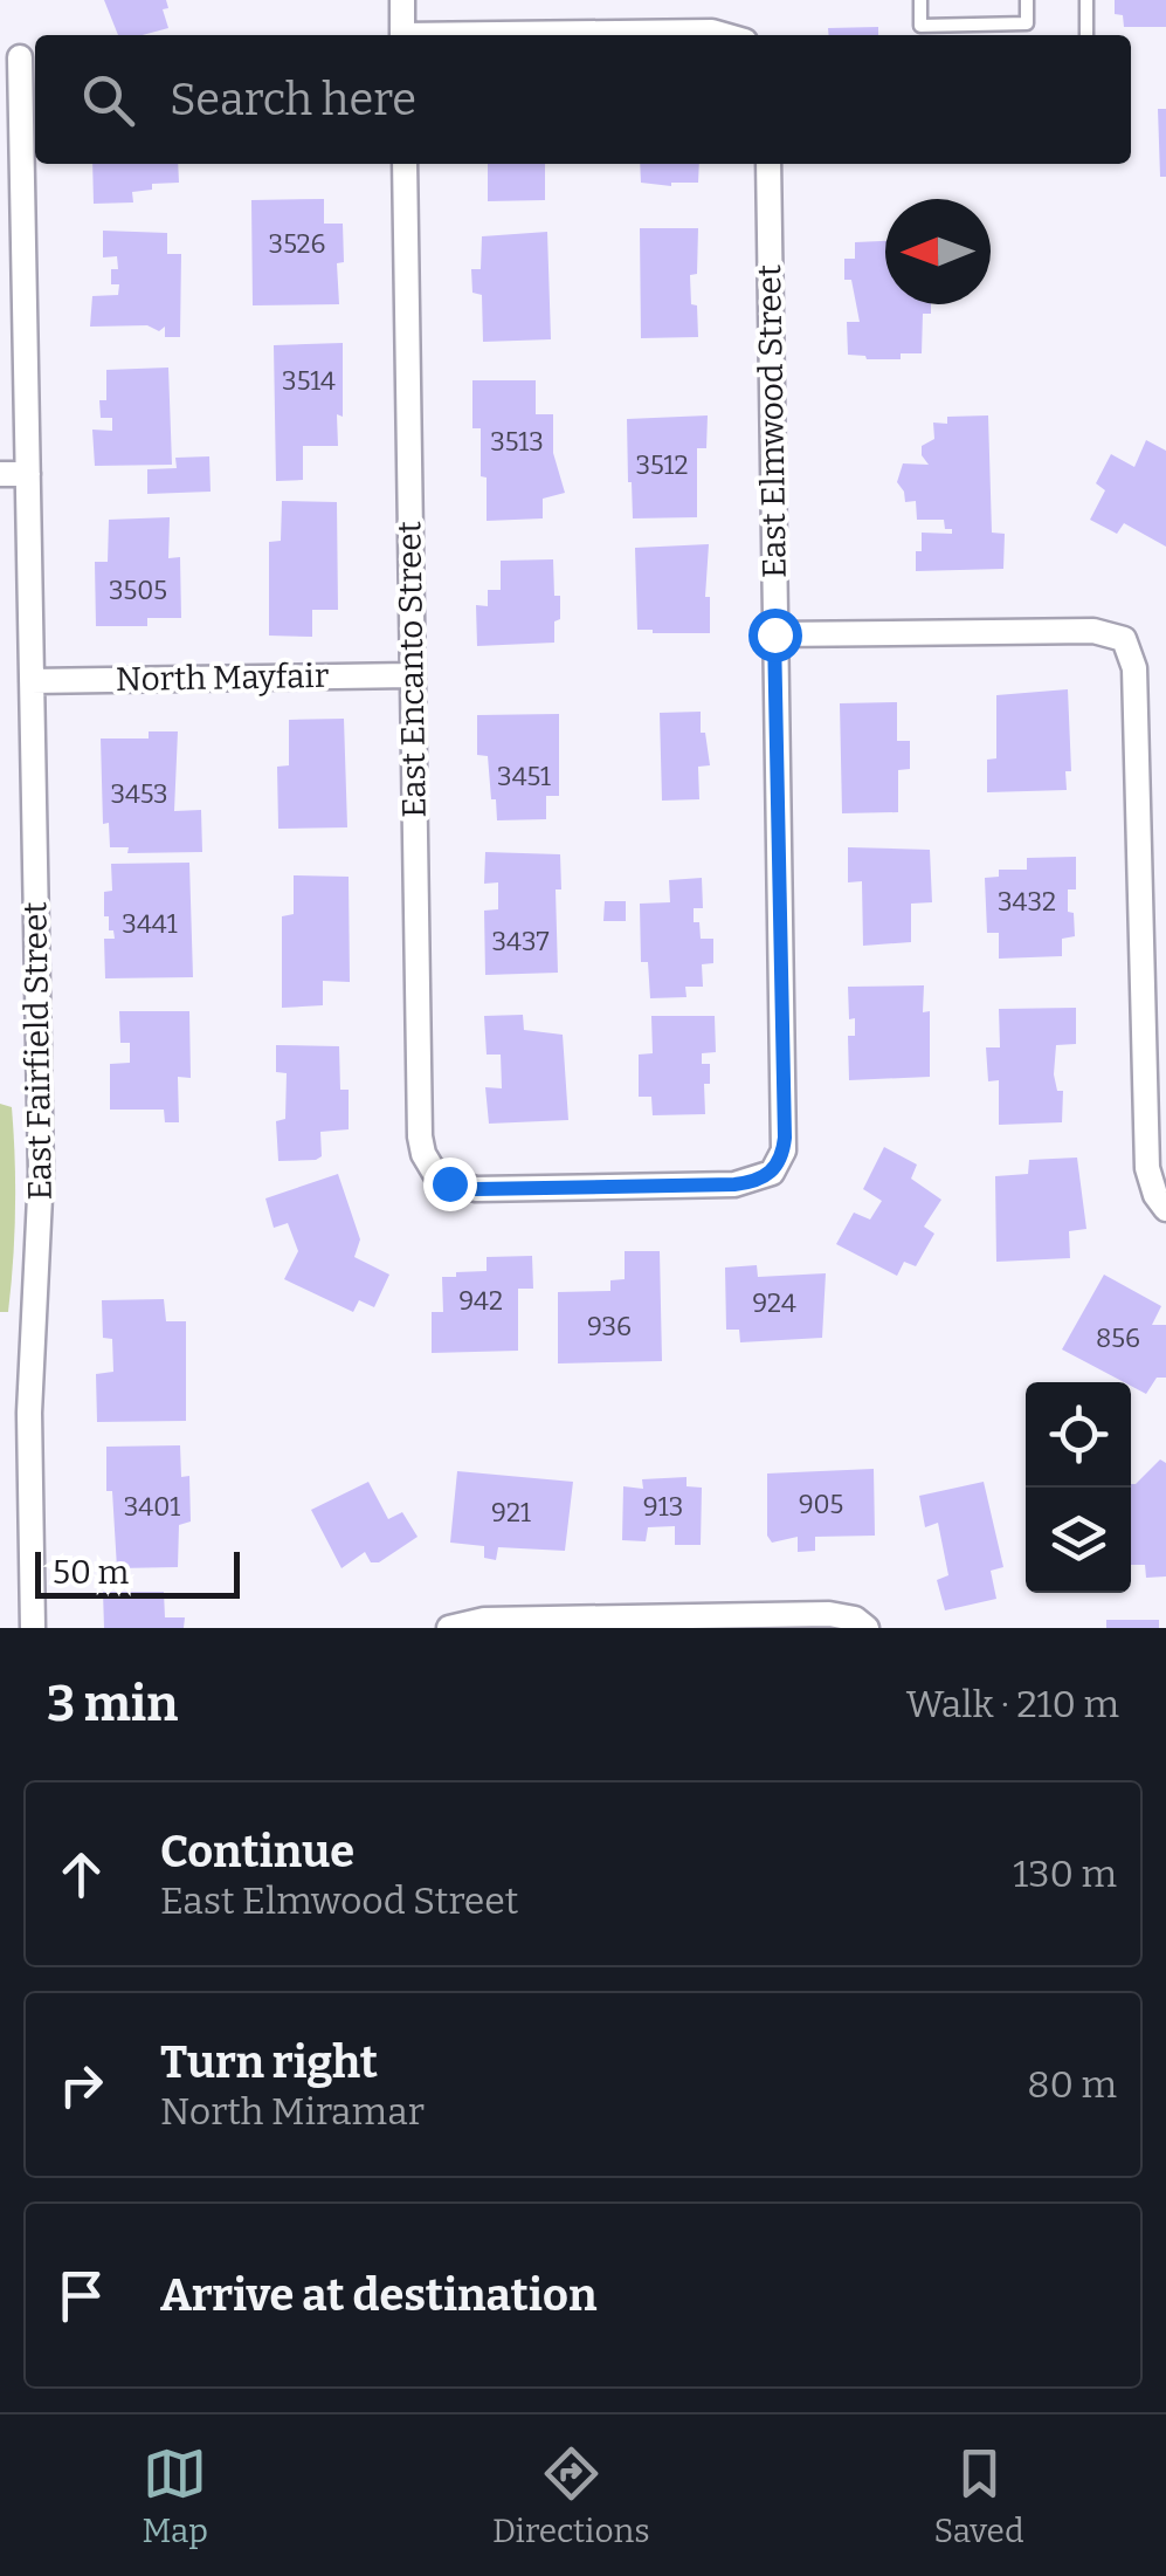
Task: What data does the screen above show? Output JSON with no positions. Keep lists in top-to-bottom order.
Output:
{
  "streets": {
    "street": [
      "East Elmwood Street",
      "East Encanto Street",
      "North Mayfair",
      "East Fairfield Street"
    ]
  },
  "crossings": [
    ["East Elmwood Street", "East Encanto Street"],
    ["East Encanto Street", "North Mayfair"],
    ["North Mayfair", "East Fairfield Street"]
  ],
  "house_numbers": [
    "3526",
    "3514",
    "3513",
    "3512",
    "3505",
    "3451",
    "3453",
    "3432",
    "3441",
    "3437",
    "942",
    "924",
    "936",
    "856",
    "905",
    "3401",
    "913",
    "921"
  ],
  "scale_bar": "50 m",
  "north": "left",
  "page": {
    "search": "Search here",
    "scale": "50 m",
    "heading": ["3 min", "Walk · 210 m"],
    "list": [
      ["Continue", "East Elmwood Street", "130 m"],
      ["Turn right", "North Miramar", "80 m"],
      "Arrive at destination"
    ],
    "nav": ["Map", "Directions", "Saved"]
  }
}
